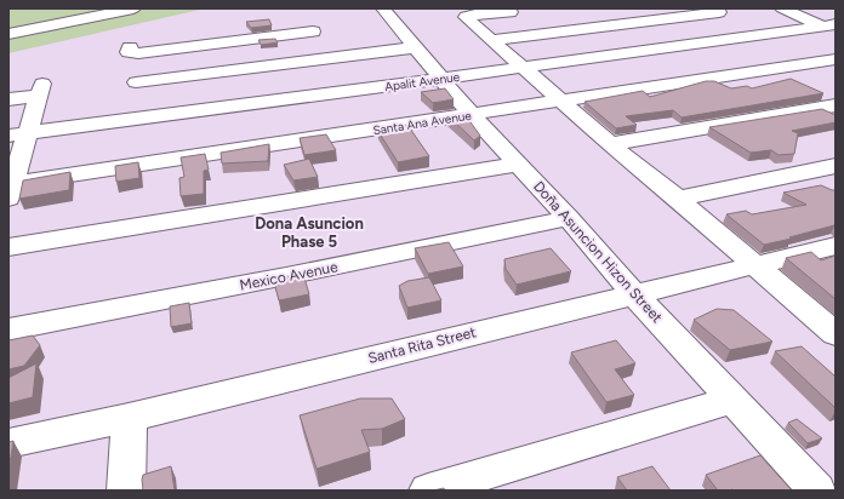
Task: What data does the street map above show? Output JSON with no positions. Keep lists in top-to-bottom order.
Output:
{
  "streets": {
    "street": [
      "Apalit Avenue",
      "Santa Ana Avenue",
      "Doña Asuncion Hizon Street",
      "Mexico Avenue",
      "Santa Rita Street"
    ]
  },
  "crossings": [
    ["Apalit Avenue", "Doña Asuncion Hizon Street"],
    ["Santa Ana Avenue", "Doña Asuncion Hizon Street"],
    ["Doña Asuncion Hizon Street", "Mexico Avenue"],
    ["Doña Asuncion Hizon Street", "Santa Rita Street"]
  ],
  "districts": ["Dona Asuncion Phase 5"]
}
